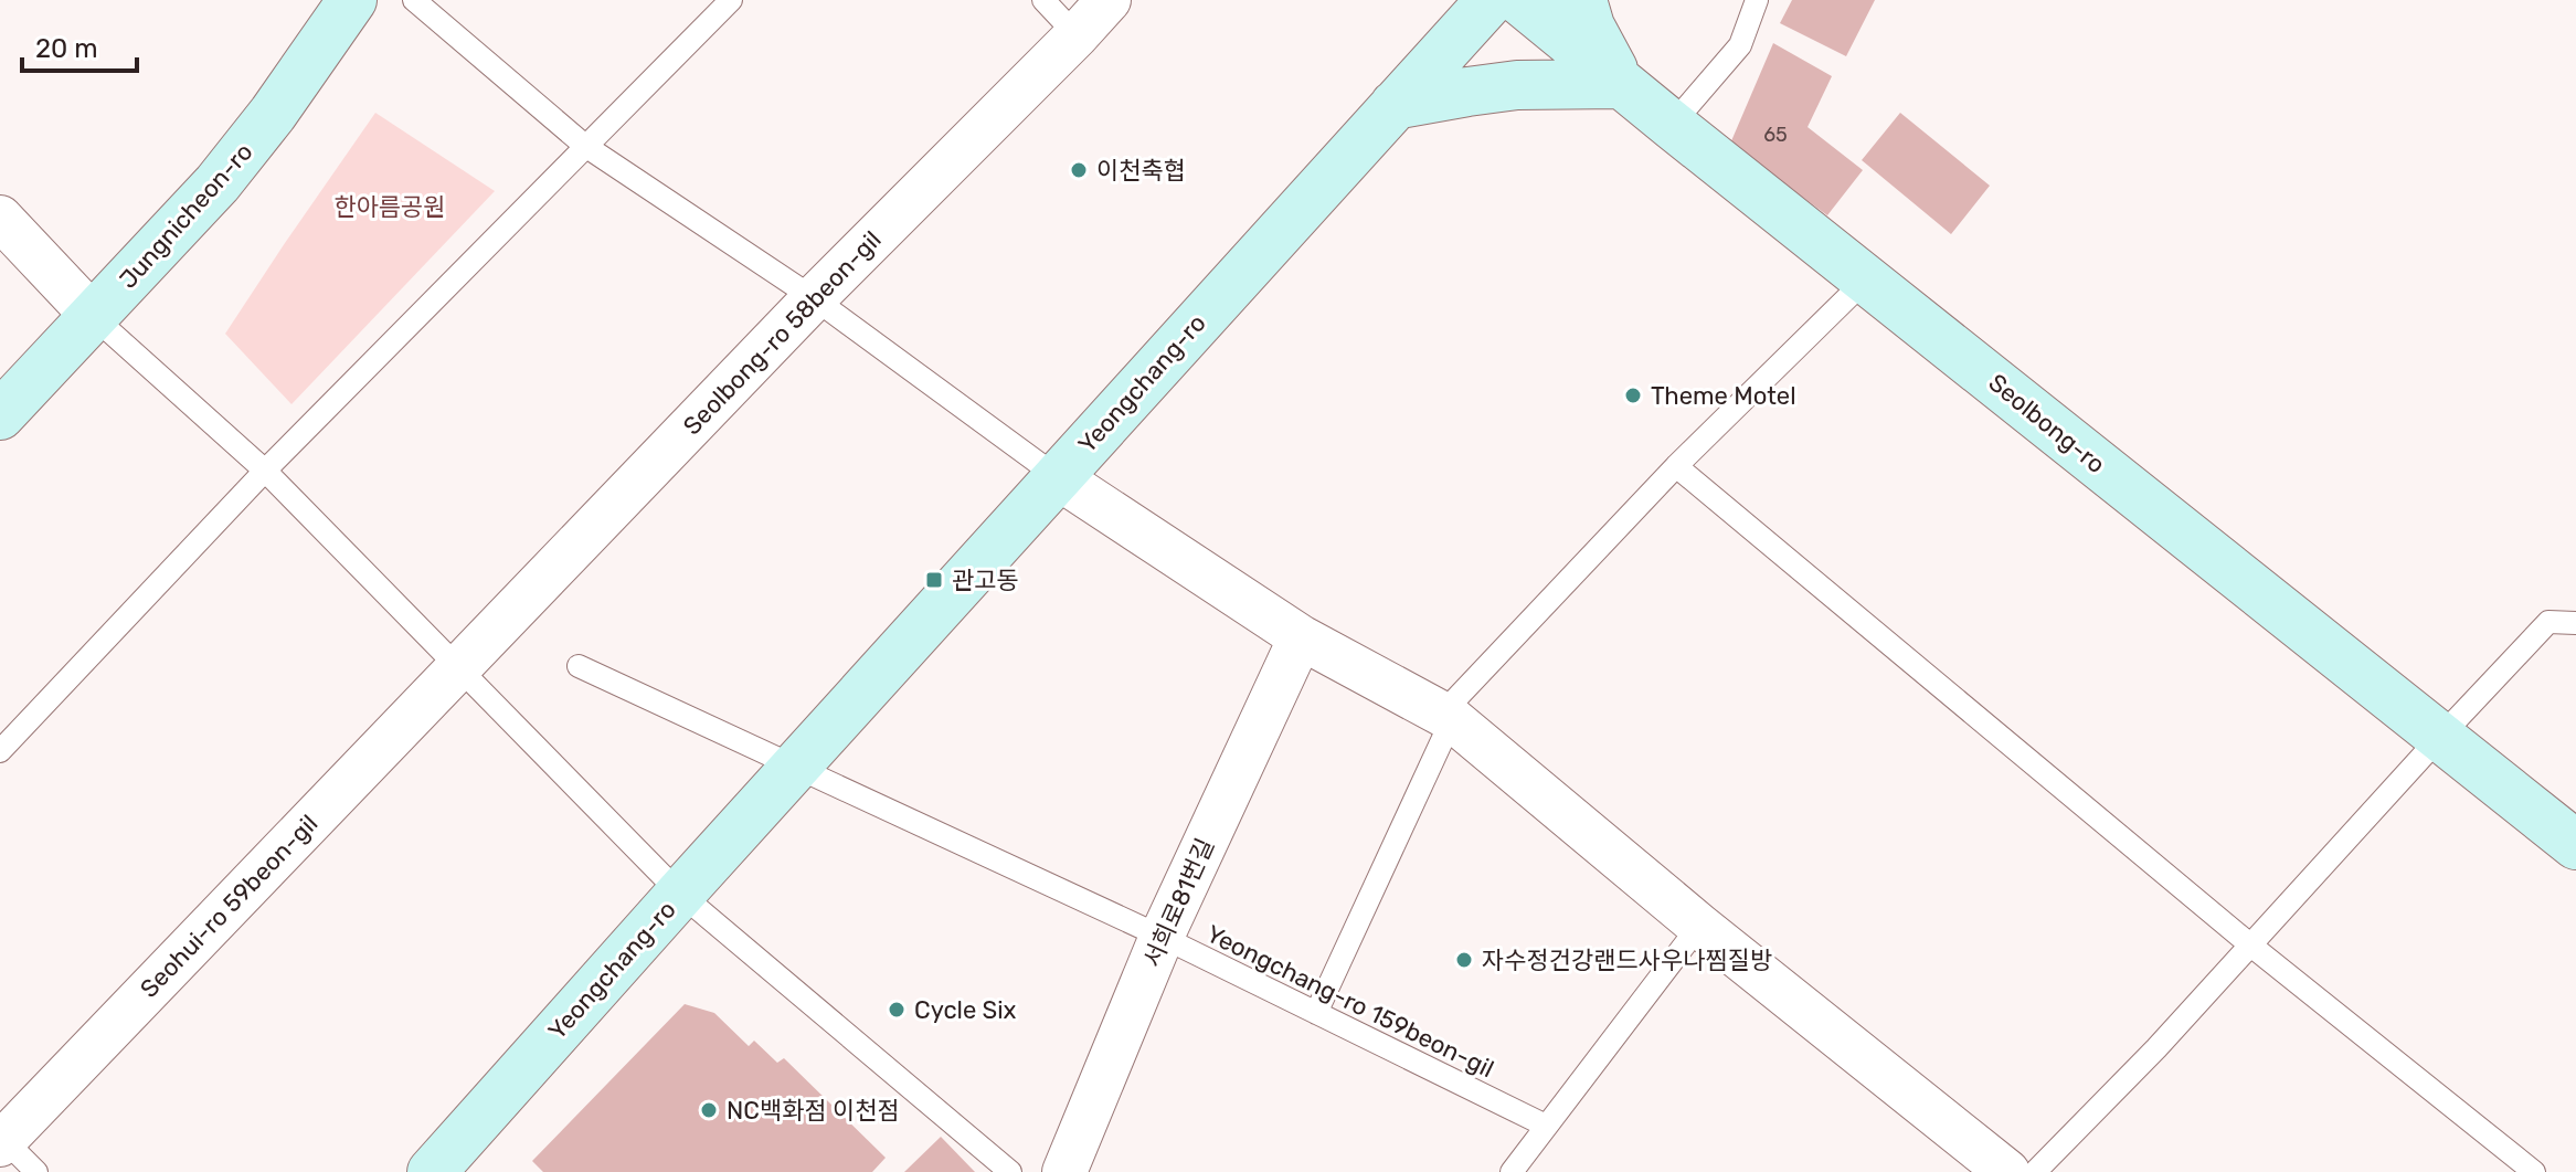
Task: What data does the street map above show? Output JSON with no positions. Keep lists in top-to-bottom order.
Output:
{
  "streets": {
    "street": [
      "Jungnicheon-ro",
      "Seolbong-ro 58beon-gil",
      "Yeongchang-ro",
      "Seolbong-ro",
      "서희로81번길",
      "Seohui-ro 59beon-gil"
    ],
    "lane": ["Yeongchang-ro 159beon-gil"]
  },
  "crossings": [
    ["Seolbong-ro 58beon-gil", "Seohui-ro 59beon-gil"],
    ["Yeongchang-ro", "Yeongchang-ro 159beon-gil"],
    ["서희로81번길", "Yeongchang-ro 159beon-gil"]
  ],
  "parks": ["한아름공원"],
  "places": {
    "other": [
      "이천축협",
      "Theme Motel",
      "자수정건강랜드사우나찜질방",
      "Cycle Six",
      "NC백화점 이천점"
    ],
    "transit": ["관고동"]
  },
  "house_numbers": ["65"],
  "scale_bar": "20 m"
}
